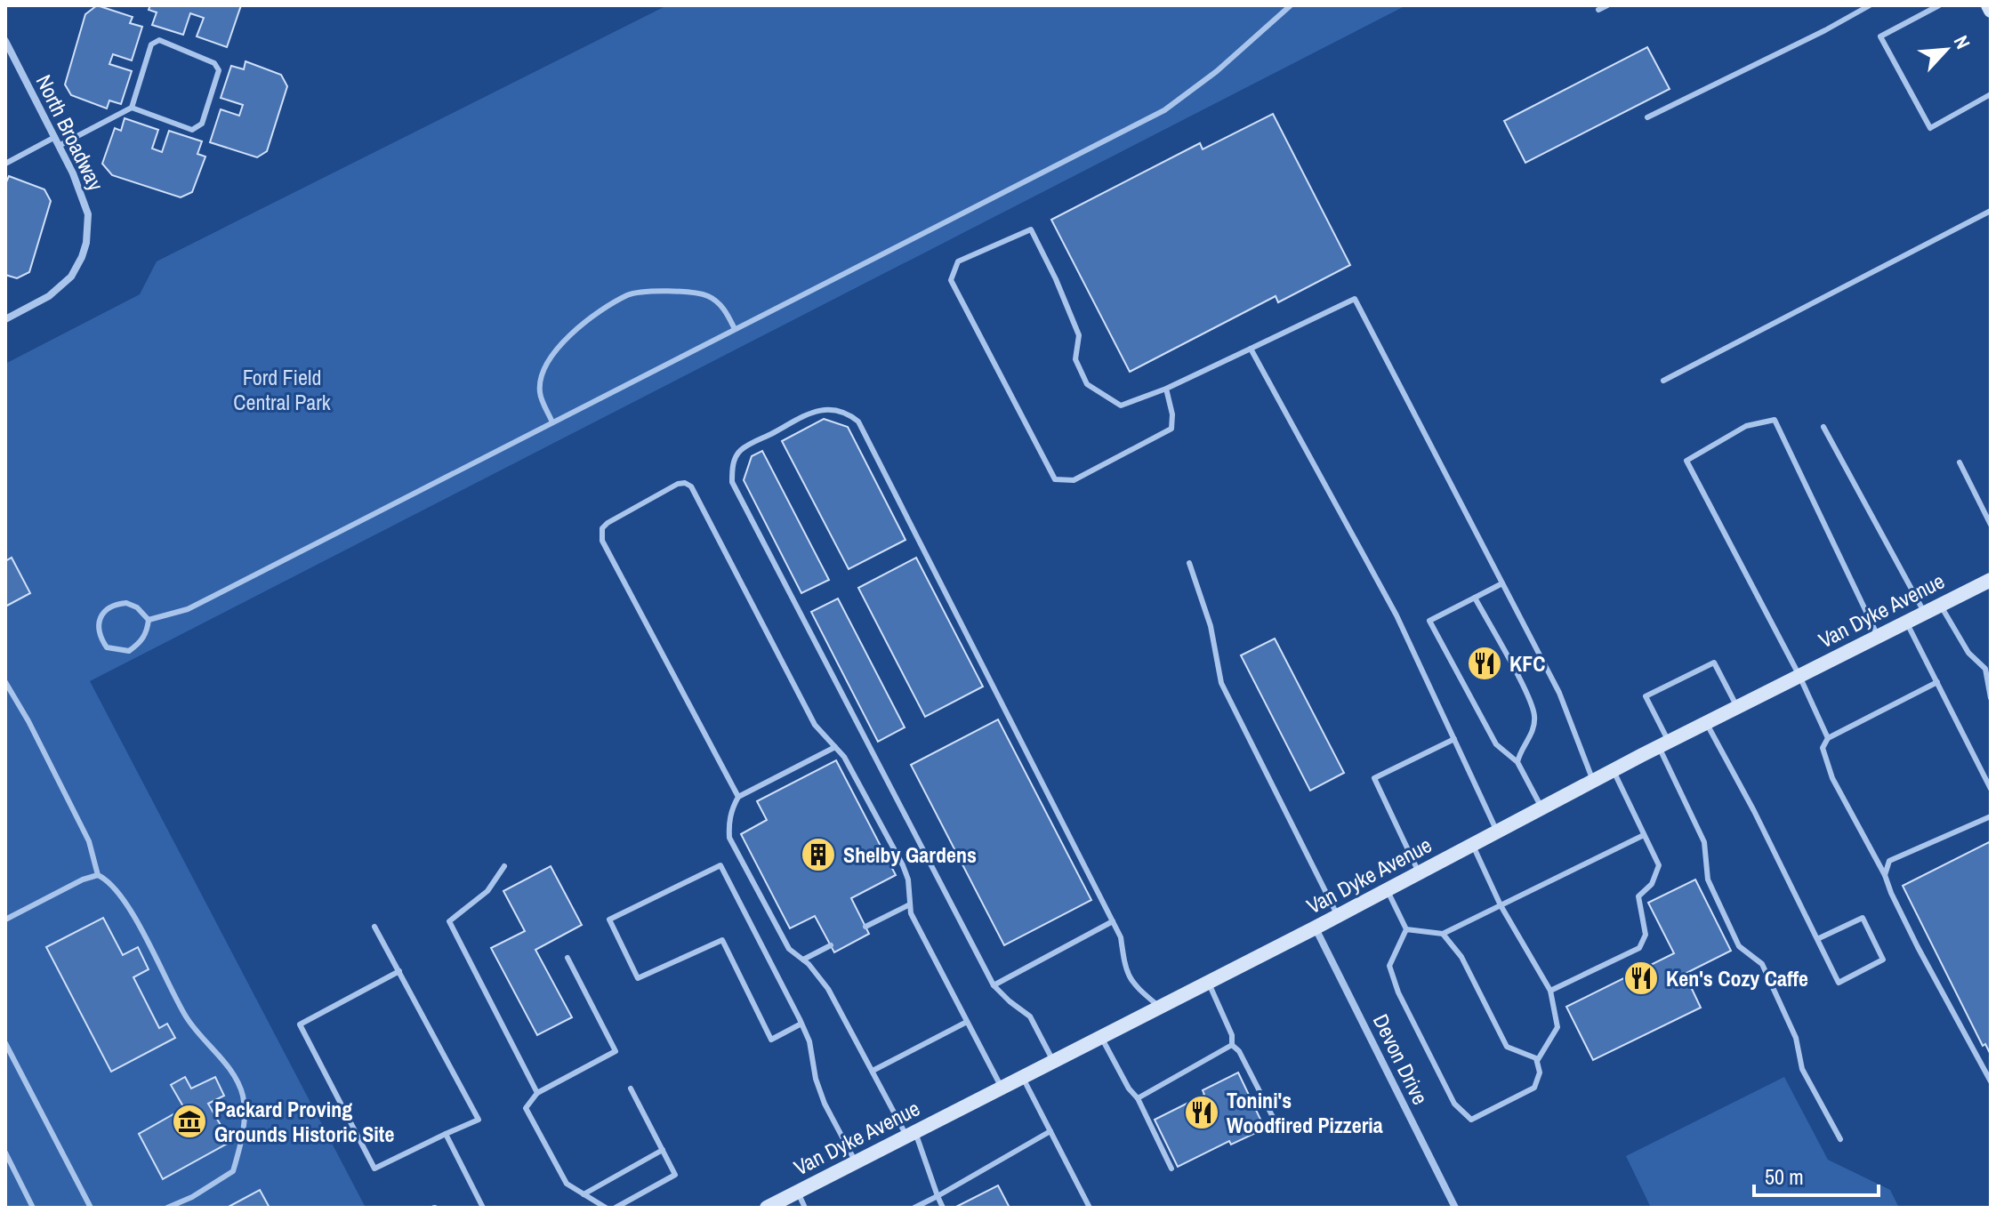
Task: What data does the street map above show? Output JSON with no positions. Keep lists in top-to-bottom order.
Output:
{
  "streets": {
    "main road": ["Van Dyke Avenue"],
    "street": ["North Broadway", "Devon Drive"]
  },
  "crossings": [
    ["Van Dyke Avenue", "Devon Drive"]
  ],
  "parks": ["Ford Field Central Park"],
  "places": {
    "restaurant": ["KFC", "Ken's Cozy Caffe", "Tonini's Woodfired Pizzeria"],
    "building": ["Shelby Gardens"],
    "museum": ["Packard Proving Grounds Historic Site"]
  },
  "scale_bar": "50 m",
  "north": "top right"
}
